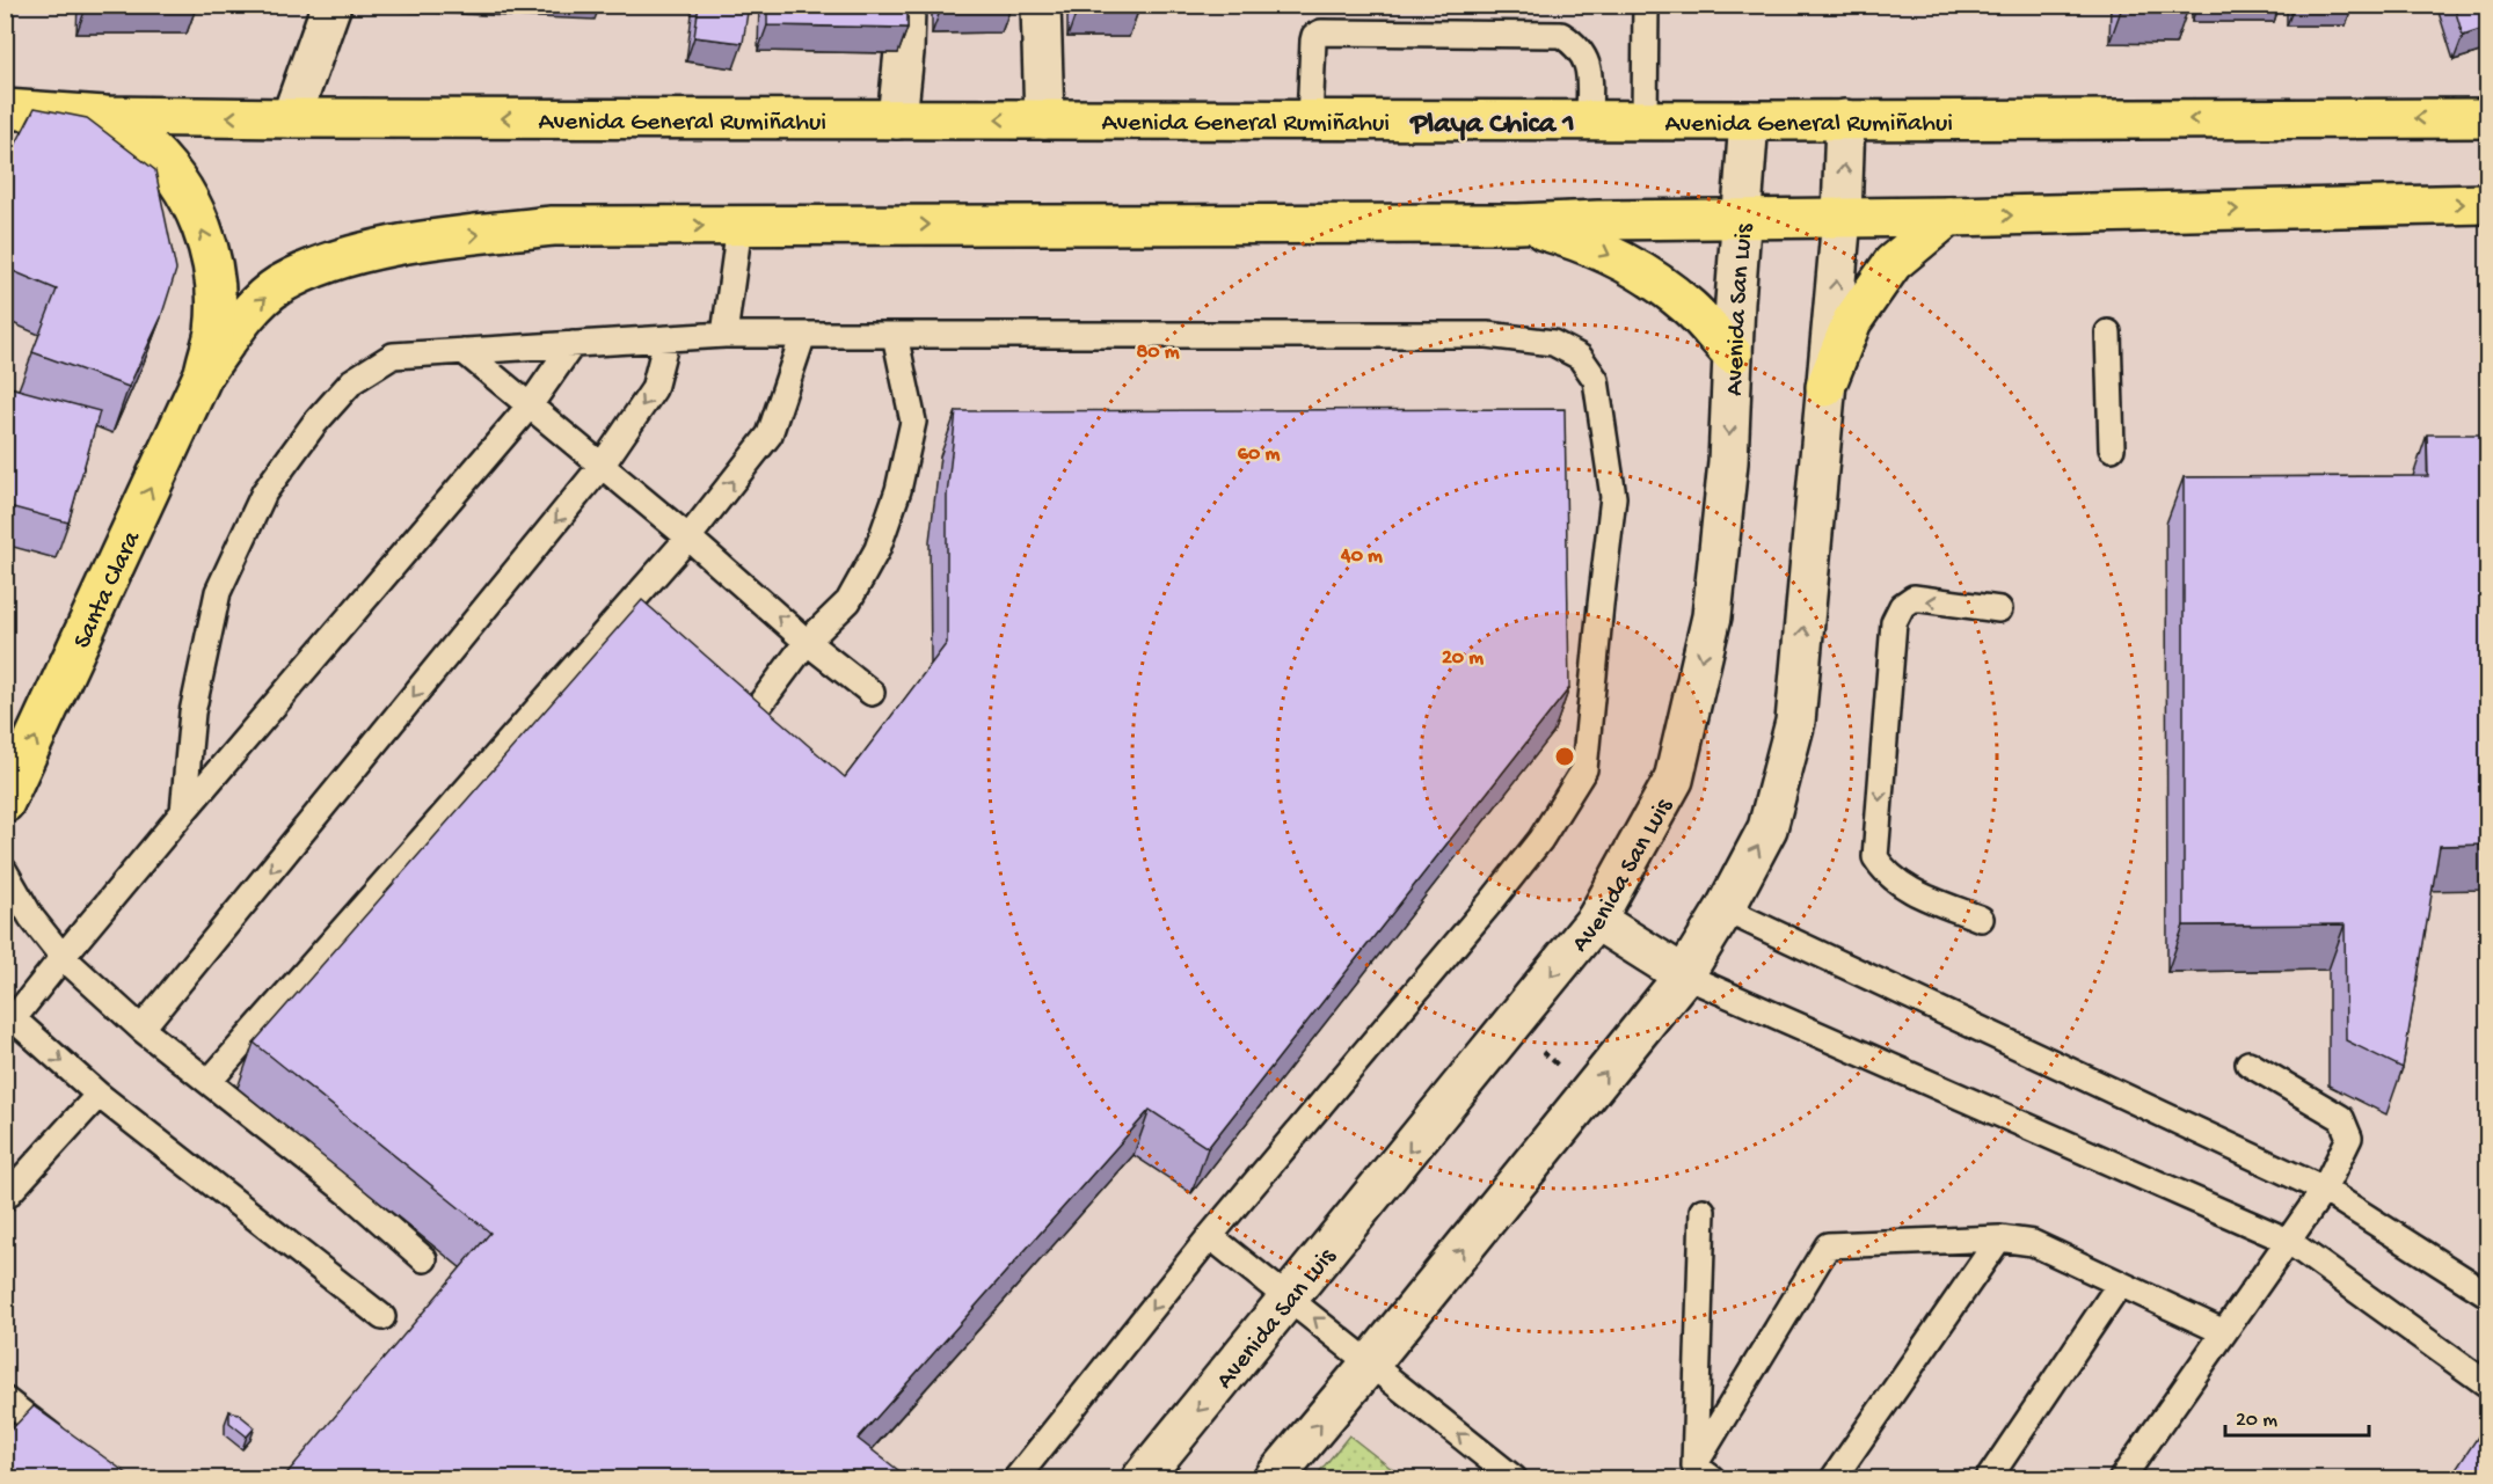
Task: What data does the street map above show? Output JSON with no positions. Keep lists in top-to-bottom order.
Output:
{
  "streets": {
    "highway": ["Avenida General Rumiñahui", "Santa Clara"],
    "main road": ["Avenida San Luis"]
  },
  "crossings": [
    ["Avenida General Rumiñahui", "Avenida San Luis"]
  ],
  "one_way": ["Santa Clara"],
  "districts": ["Playa Chica 1"],
  "scale_bar": "20 m",
  "rings": [
    "80 m",
    "60 m",
    "40 m",
    "20 m"
  ]
}
